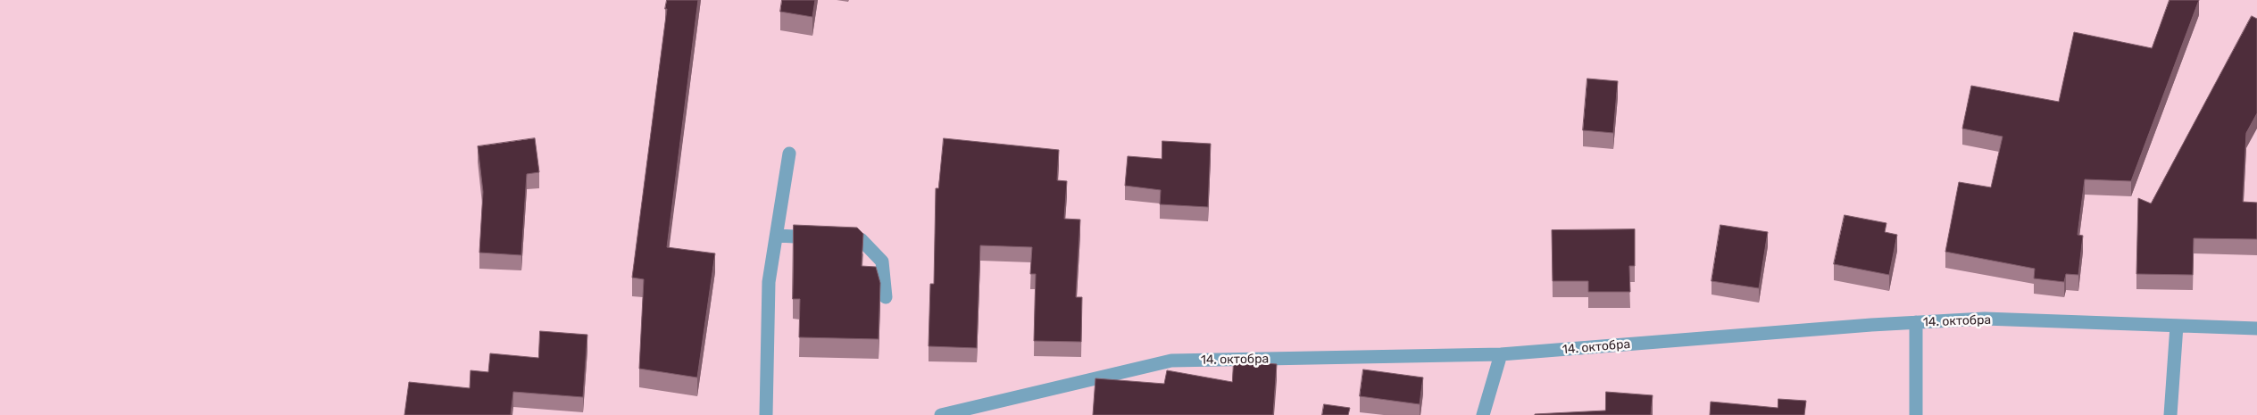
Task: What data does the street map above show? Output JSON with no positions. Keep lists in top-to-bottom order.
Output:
{
  "streets": {
    "street": ["14. октобра"]
  }
}
